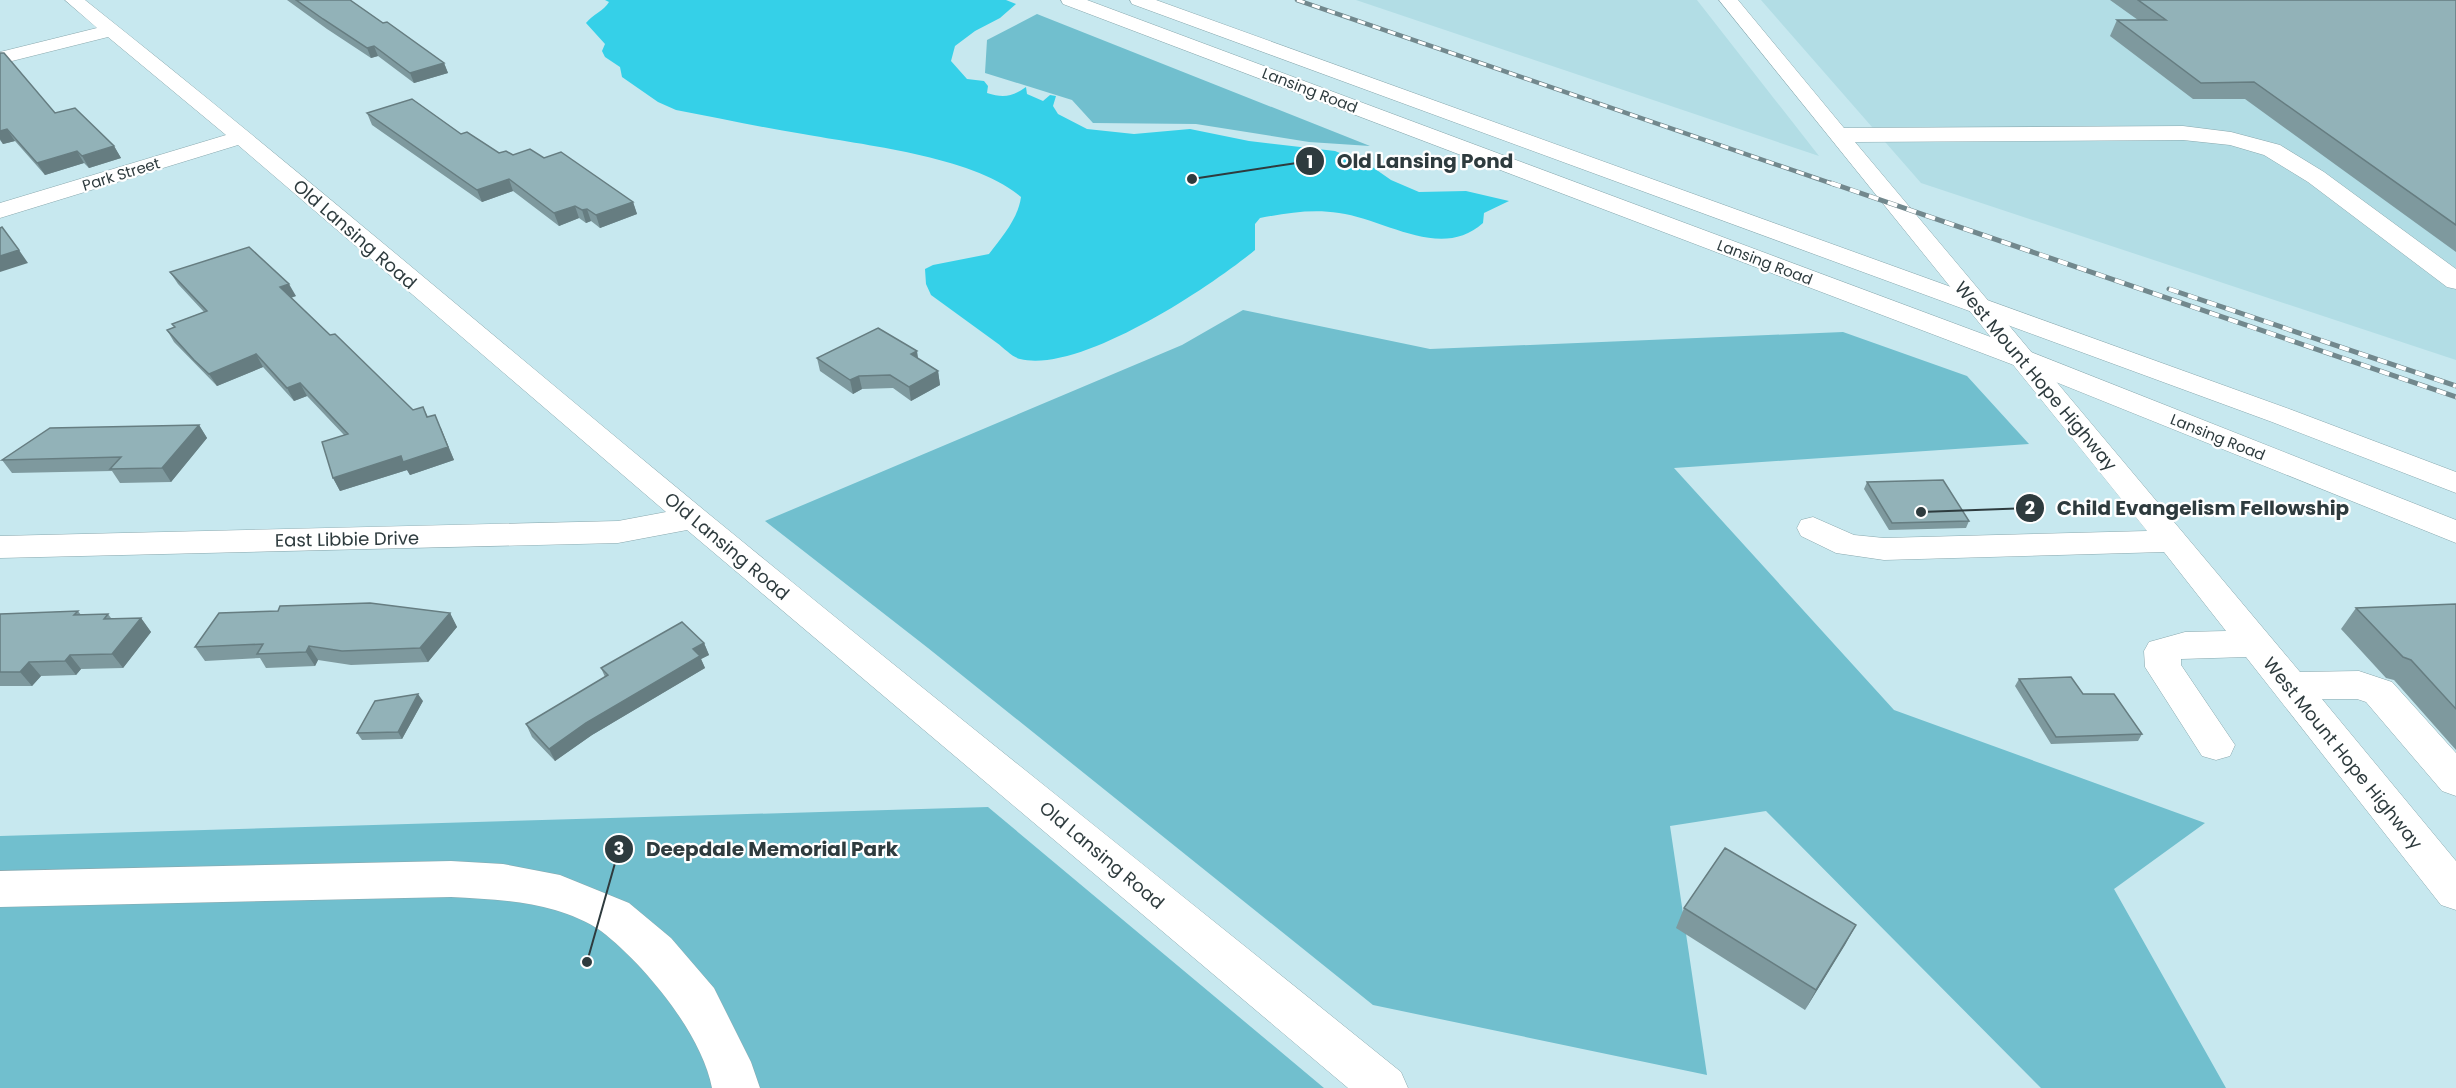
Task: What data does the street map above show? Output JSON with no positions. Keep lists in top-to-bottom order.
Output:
{
  "streets": {
    "street": [
      "Lansing Road",
      "Park Street",
      "Old Lansing Road",
      "West Mount Hope Highway",
      "East Libbie Drive"
    ]
  },
  "crossings": [
    ["Lansing Road", "West Mount Hope Highway"],
    ["Park Street", "Old Lansing Road"],
    ["Old Lansing Road", "East Libbie Drive"]
  ],
  "places": ["Old Lansing Pond", "Child Evangelism Fellowship", "Deepdale Memorial Park"]
}
